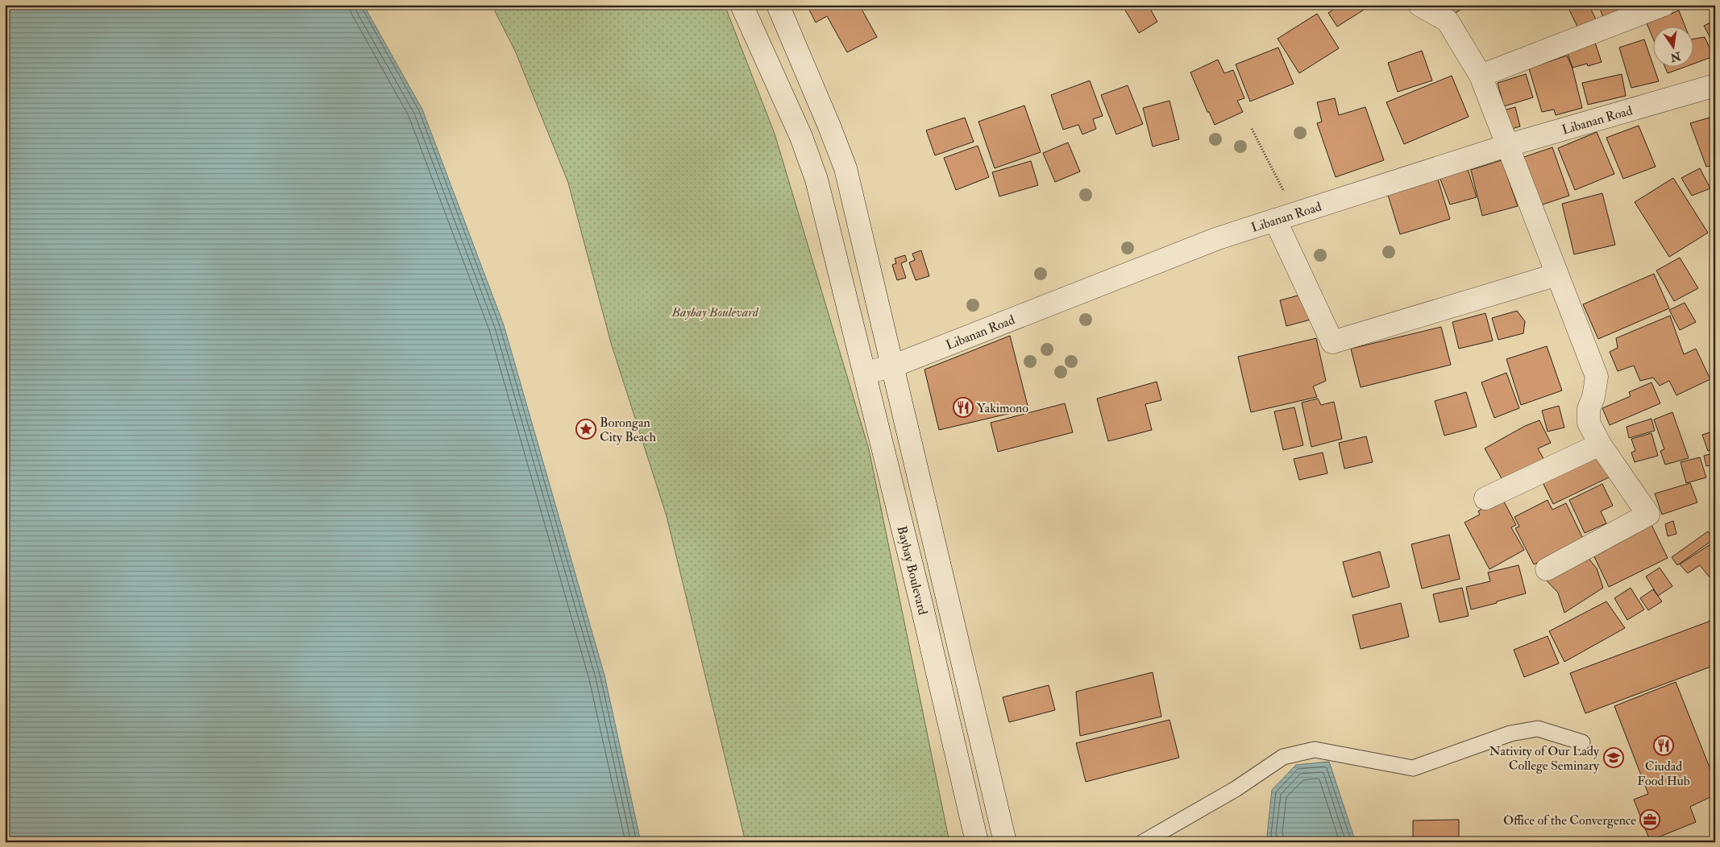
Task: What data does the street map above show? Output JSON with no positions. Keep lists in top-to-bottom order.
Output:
{
  "streets": {
    "street": ["Libanan Road", "Baybay Boulevard"]
  },
  "crossings": [
    ["Libanan Road", "Baybay Boulevard"]
  ],
  "parks": ["Baybay Boulevard"],
  "places": {
    "restaurant": ["Yakimono", "Ciudad Food Hub"],
    "place": ["Borongan City Beach"],
    "school or university": ["Nativity of Our Lady College Seminary"],
    "office": ["Office of the Convergence"]
  },
  "north": "bottom"
}
